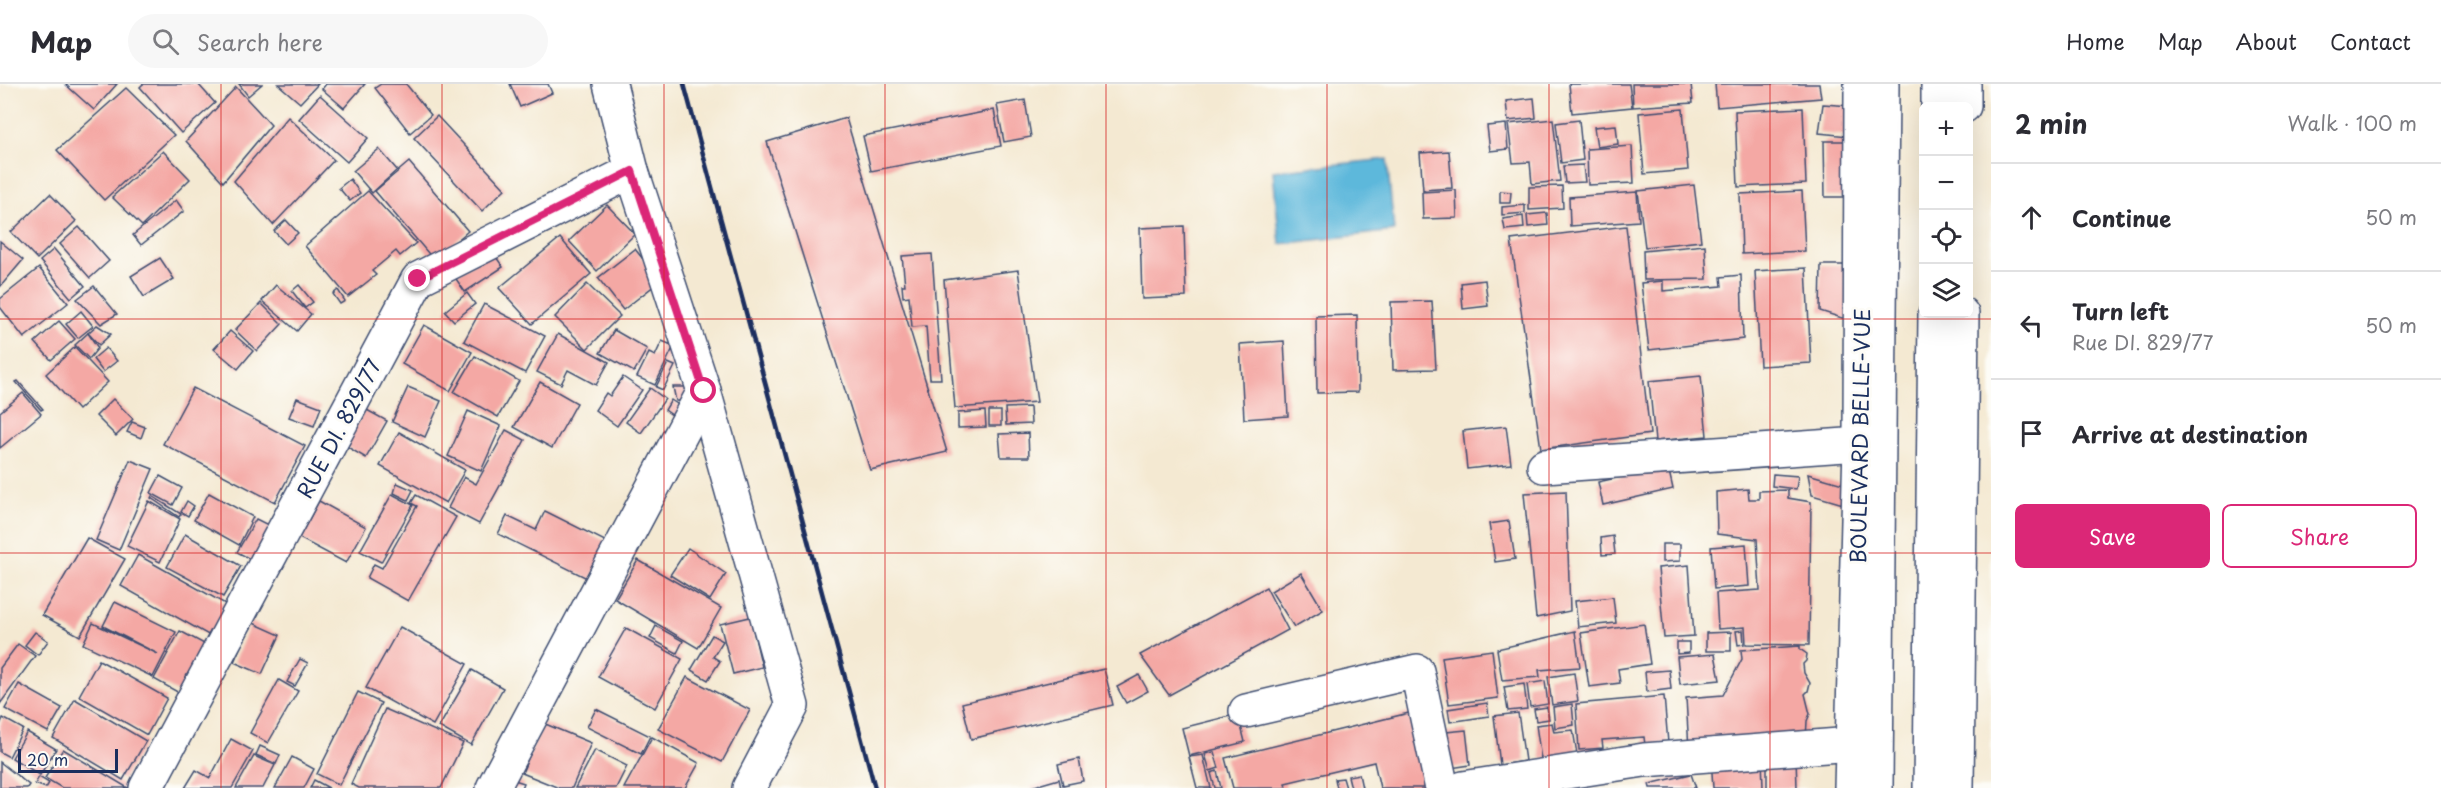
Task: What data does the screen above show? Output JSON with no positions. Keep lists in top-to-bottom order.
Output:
{
  "streets": {
    "street": ["RUE DI. 829/77", "BOULEVARD BELLE-VUE"]
  },
  "scale_bar": "20 m",
  "page": {
    "header": "Map",
    "search": "Search here",
    "nav": [
      "Home",
      "Map",
      "About",
      "Contact"
    ],
    "heading": ["2 min", "Walk · 100 m"],
    "map_buttons": ["+", "−"],
    "list": [
      ["Continue", "50 m"],
      ["Turn left", "Rue DI. 829/77", "50 m"],
      "Arrive at destination"
    ],
    "buttons": ["Save", "Share"],
    "scale": "20 m"
  }
}
